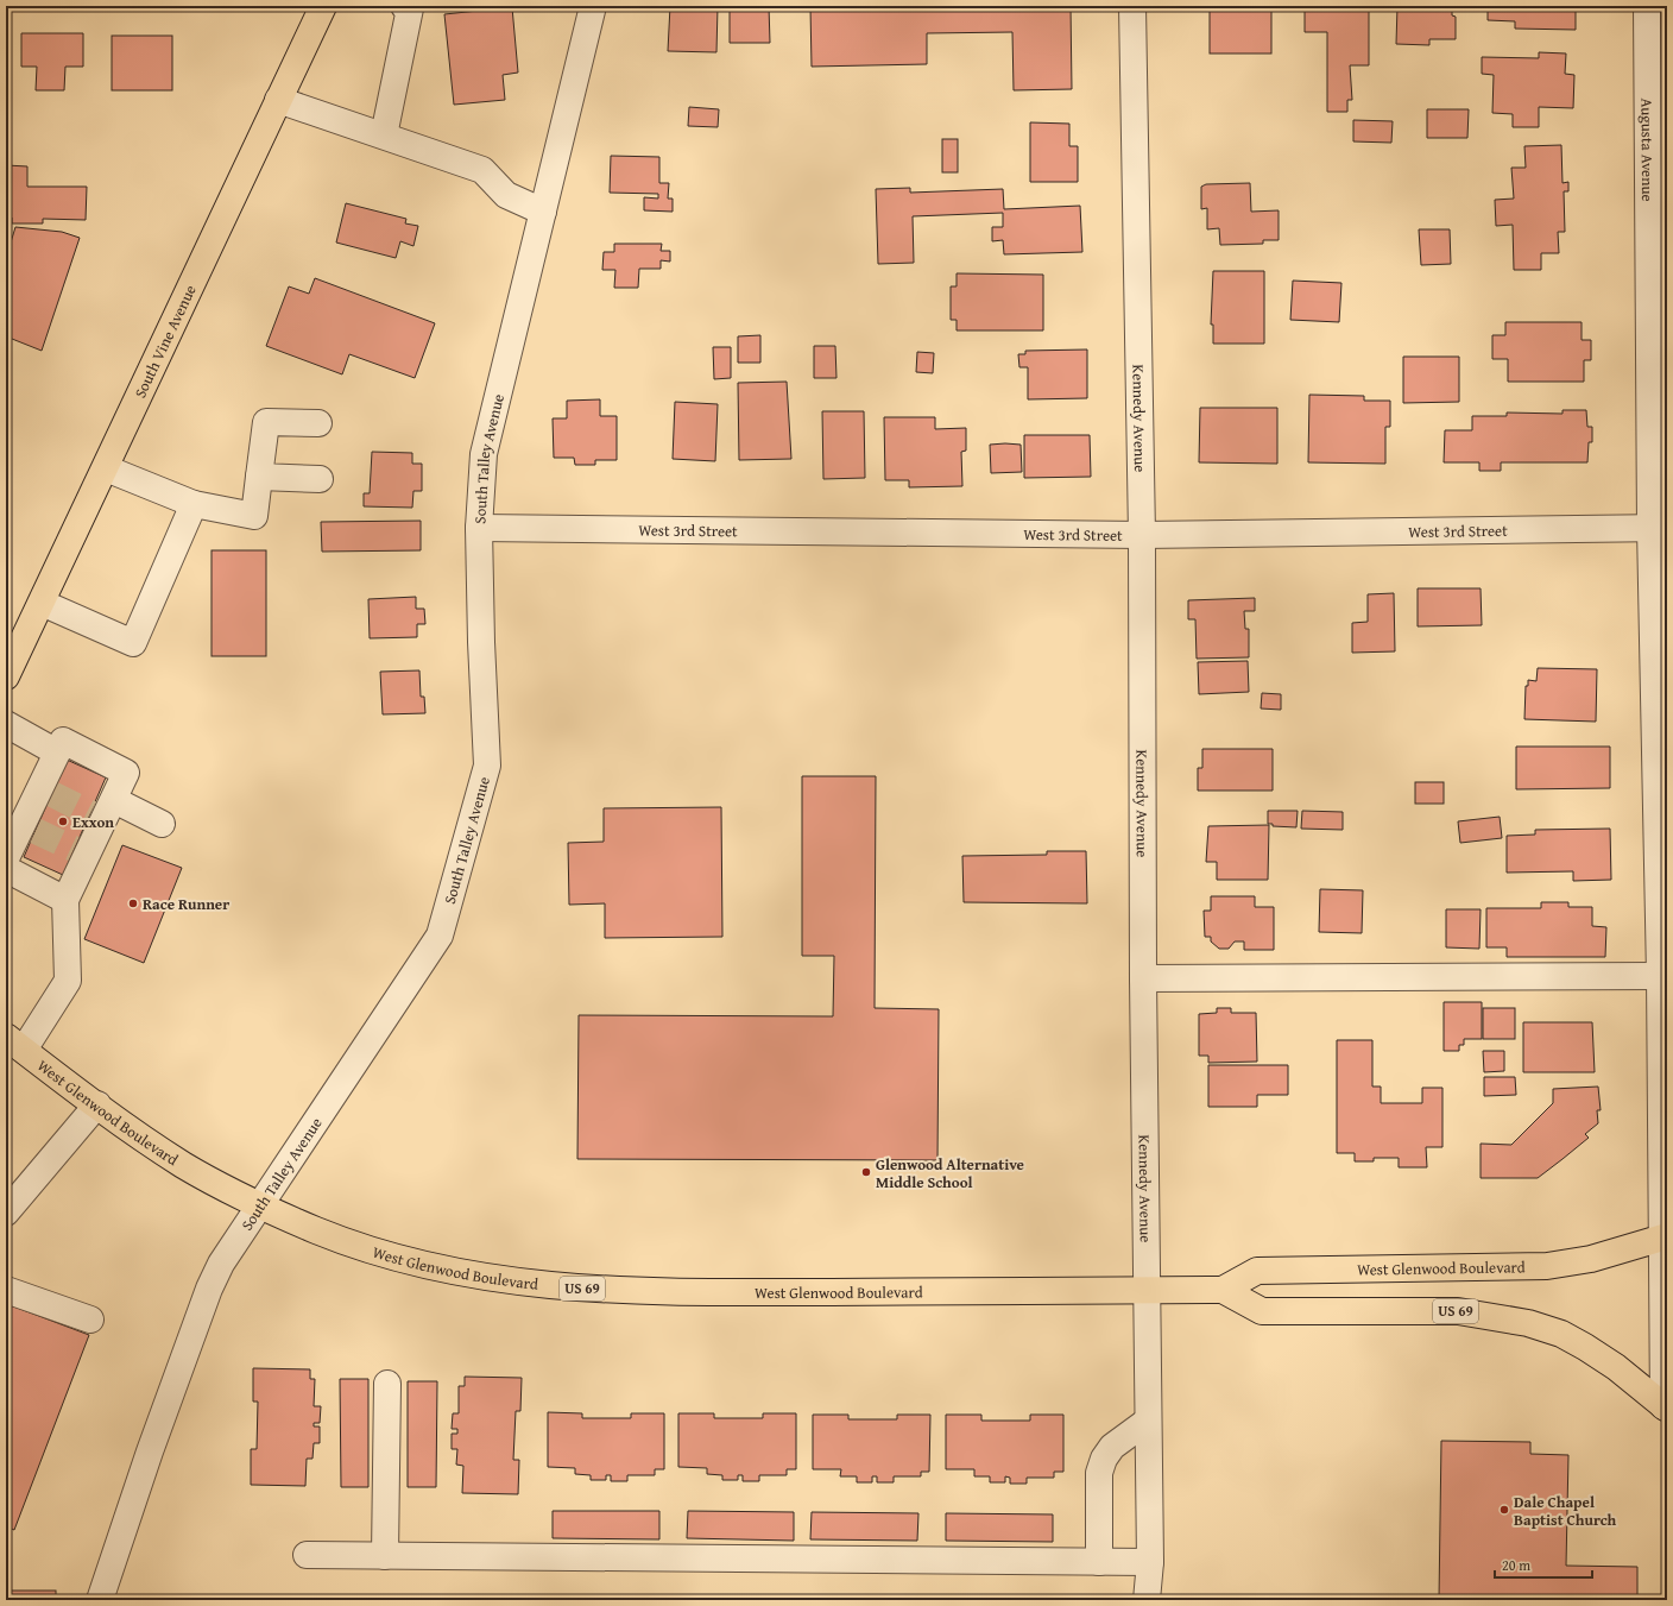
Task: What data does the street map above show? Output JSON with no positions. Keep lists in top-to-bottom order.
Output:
{
  "streets": {
    "main road": ["South Vine Avenue", "West Glenwood Boulevard", "US 69"],
    "street": [
      "Augusta Avenue",
      "Kennedy Avenue",
      "South Talley Avenue",
      "West 3rd Street"
    ]
  },
  "crossings": [
    ["Augusta Avenue", "West 3rd Street"],
    ["Augusta Avenue", "West Glenwood Boulevard"],
    ["Kennedy Avenue", "West 3rd Street"],
    ["Kennedy Avenue", "West Glenwood Boulevard"],
    ["South Talley Avenue", "West 3rd Street"],
    ["South Talley Avenue", "West Glenwood Boulevard"]
  ],
  "places": [
    "Exxon",
    "Race Runner",
    "Glenwood Alternative Middle School",
    "Dale Chapel Baptist Church"
  ],
  "scale_bar": "20 m"
}
